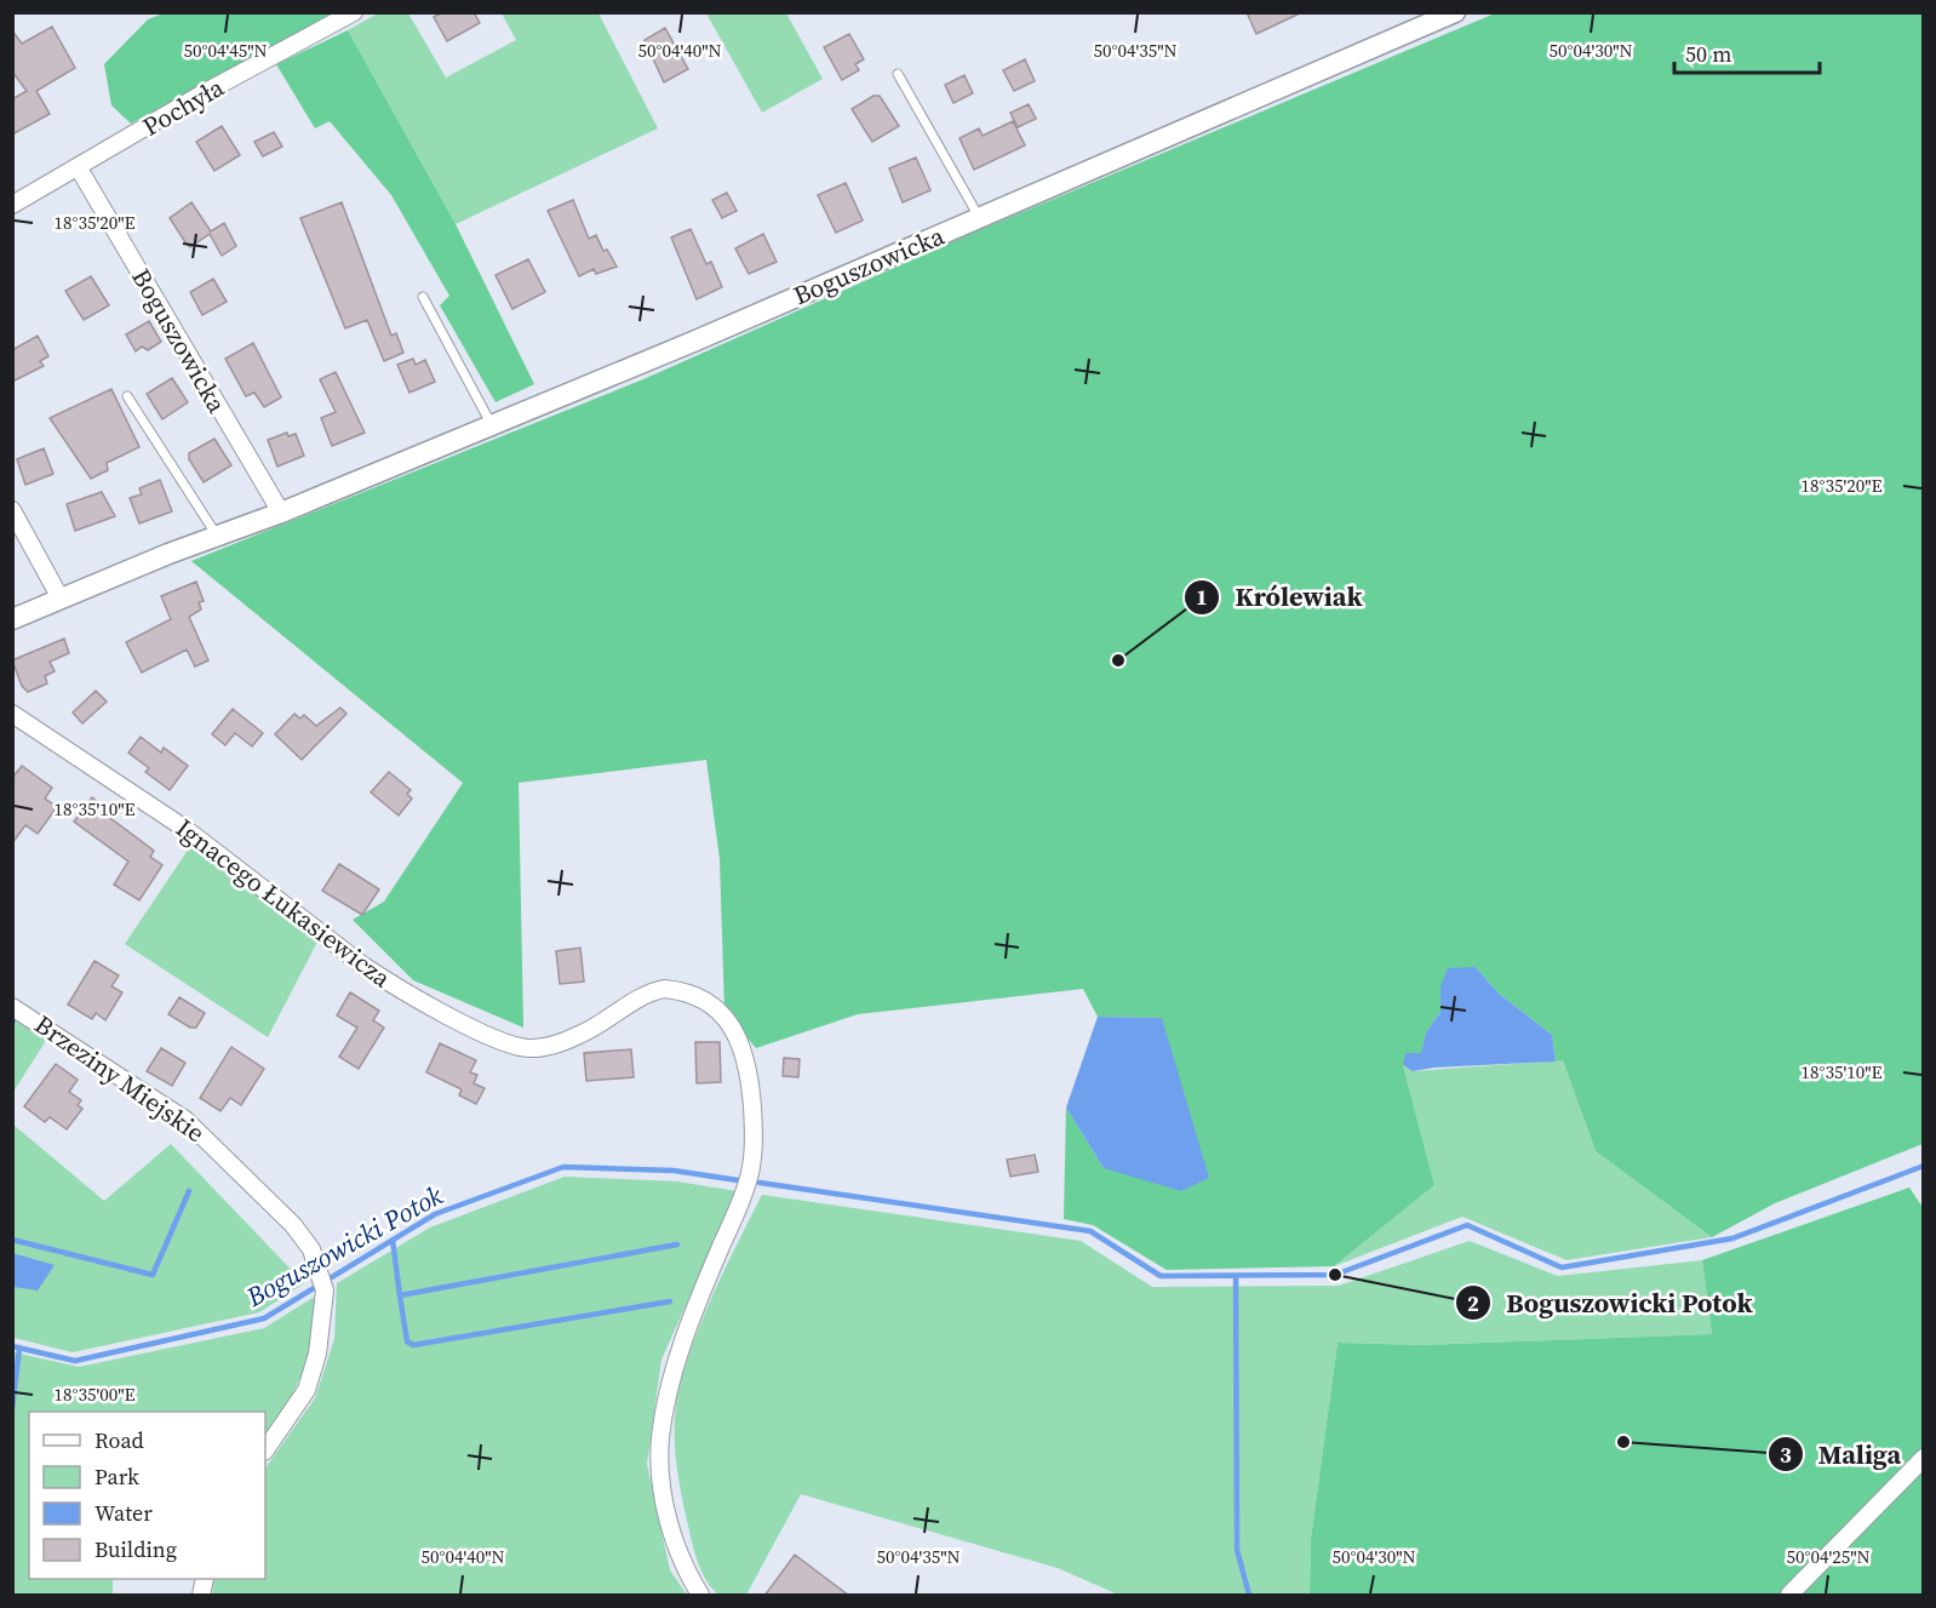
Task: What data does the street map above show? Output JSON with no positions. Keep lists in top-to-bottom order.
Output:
{
  "streets": {
    "street": [
      "Pochyła",
      "Boguszowicka",
      "Ignacego Łukasiewicza",
      "Brzeziny Miejskie"
    ]
  },
  "crossings": [
    ["Pochyła", "Boguszowicka"]
  ],
  "water": ["Boguszowicki Potok"],
  "places": ["Królewiak", "Boguszowicki Potok", "Maliga"],
  "legend": [
    "Road",
    "Park",
    "Water",
    "Building"
  ],
  "scale_bar": "50 m",
  "coordinates": [
    "50°04'45\"N",
    "50°04'40\"N",
    "50°04'35\"N",
    "50°04'30\"N",
    "18°35'20\"E",
    "18°35'10\"E",
    "18°35'00\"E",
    "50°04'25\"N"
  ]
}
